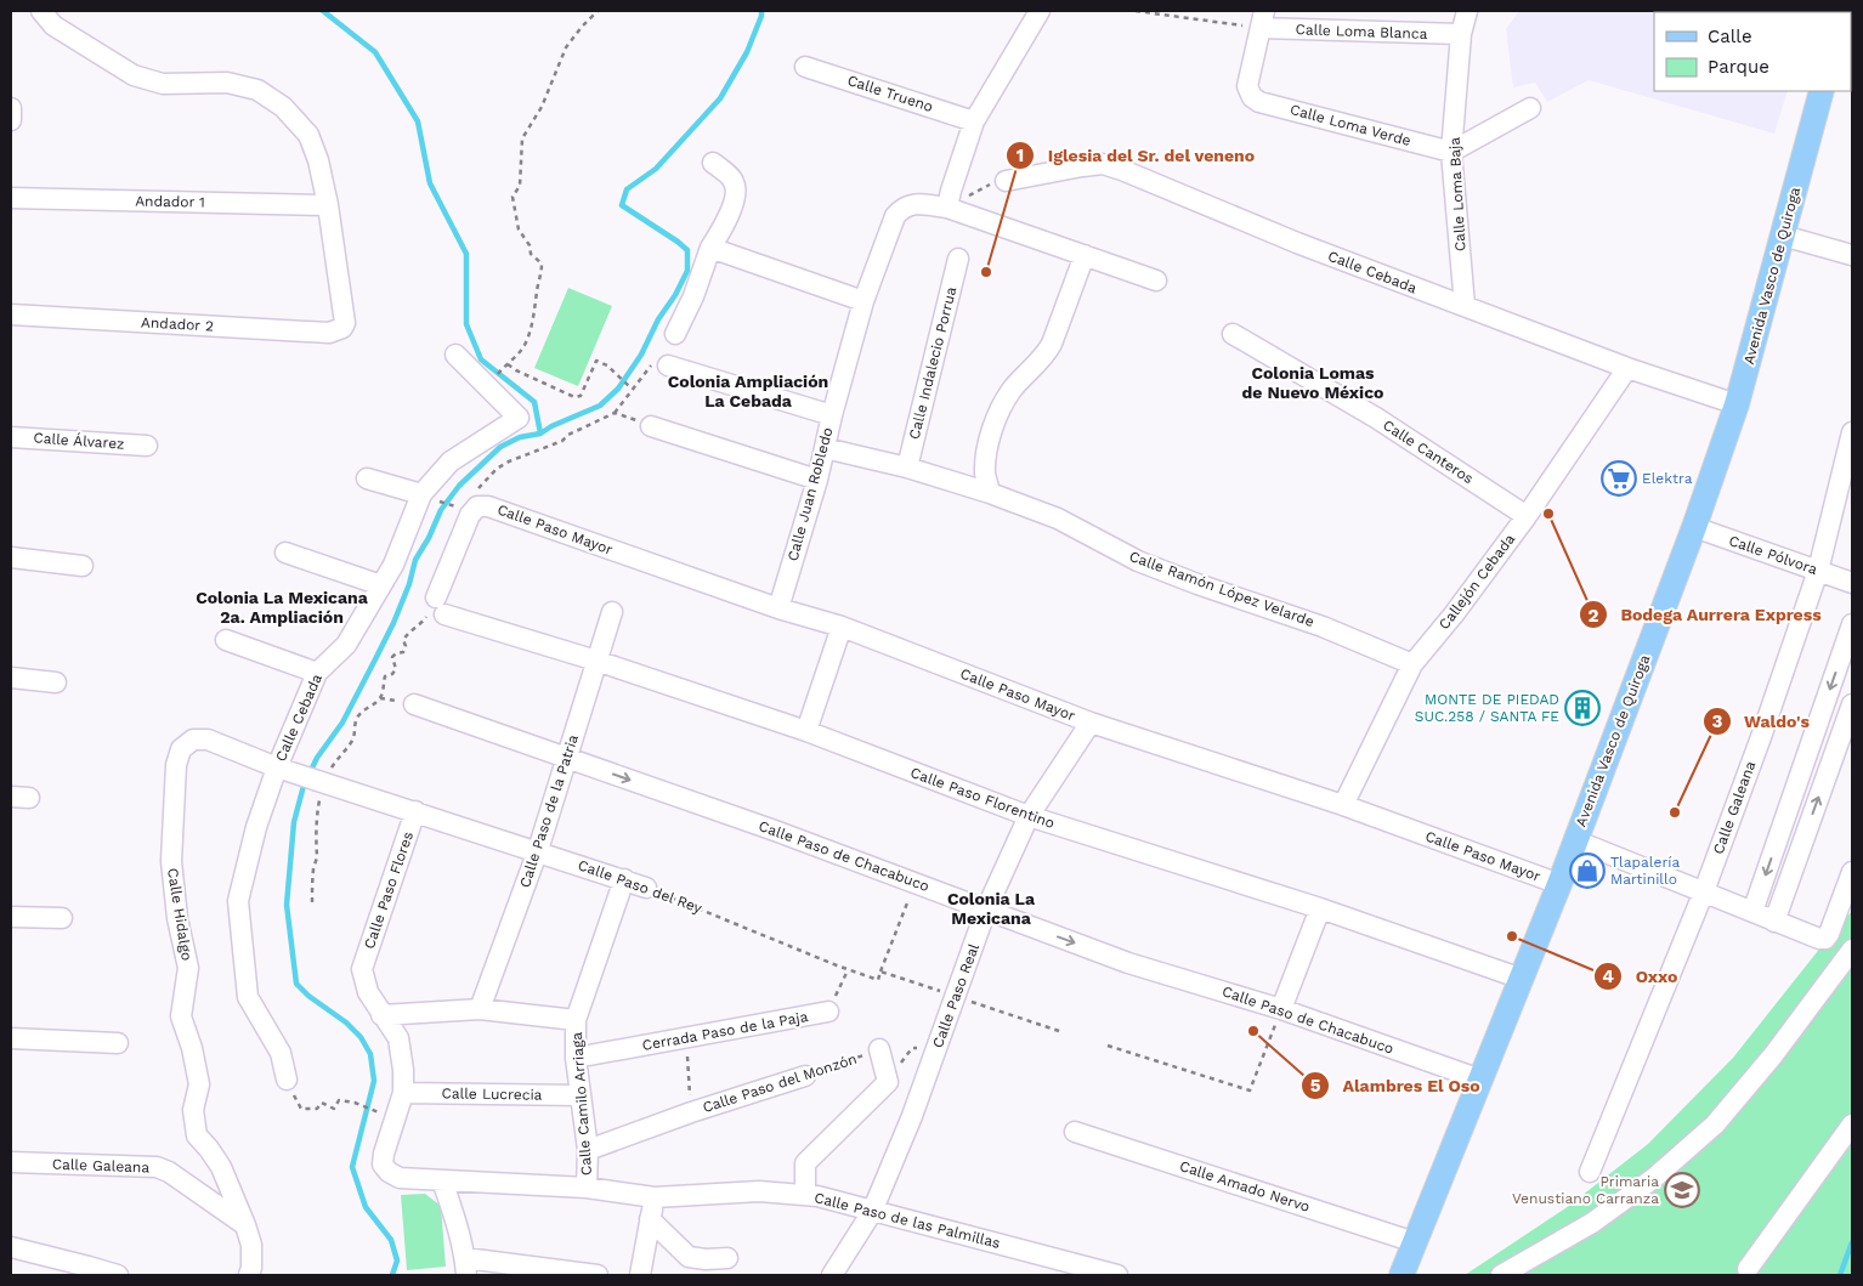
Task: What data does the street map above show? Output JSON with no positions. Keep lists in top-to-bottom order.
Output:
{
  "streets": {
    "main road": ["Avenida Vasco de Quiroga"],
    "street": [
      "Calle Loma Blanca",
      "Calle Trueno",
      "Calle Loma Verde",
      "Calle Loma Baja",
      "Andador 1",
      "Calle Cebada",
      "Andador 2",
      "Calle Indalecio Porrua",
      "Calle Álvarez",
      "Calle Canteros",
      "Calle Juan Robledo",
      "Calle Paso Mayor",
      "Calle Pólvora",
      "Callejón Cebada",
      "Calle Ramón López Velarde",
      "Calle Paso Florentino",
      "Calle Galeana",
      "Calle Paso de la Patria",
      "Calle Paso de Chacabuco",
      "Calle Paso del Rey",
      "Calle Paso Flores",
      "Calle Hidalgo",
      "Calle Paso Real",
      "Cerrada Paso de la Paja",
      "Calle Paso del Monzón",
      "Calle Lucrecia",
      "Calle Camilo Arriaga",
      "Calle Amado Nervo",
      "Calle Paso de las Palmillas"
    ]
  },
  "crossings": [
    ["Calle Loma Blanca", "Calle Loma Verde"],
    ["Calle Loma Blanca", "Calle Loma Baja"],
    ["Calle Loma Verde", "Calle Loma Baja"],
    ["Calle Loma Baja", "Calle Cebada"],
    ["Andador 1", "Andador 2"],
    ["Calle Cebada", "Avenida Vasco de Quiroga"],
    ["Calle Cebada", "Callejón Cebada"],
    ["Calle Cebada", "Calle Paso del Rey"],
    ["Avenida Vasco de Quiroga", "Calle Paso Mayor"],
    ["Avenida Vasco de Quiroga", "Calle Pólvora"],
    ["Avenida Vasco de Quiroga", "Calle Paso Florentino"],
    ["Avenida Vasco de Quiroga", "Calle Paso de Chacabuco"],
    ["Avenida Vasco de Quiroga", "Calle Amado Nervo"],
    ["Calle Indalecio Porrua", "Calle Ramón López Velarde"],
    ["Calle Canteros", "Callejón Cebada"],
    ["Calle Juan Robledo", "Calle Paso Mayor"],
    ["Calle Juan Robledo", "Calle Ramón López Velarde"],
    ["Calle Paso Mayor", "Callejón Cebada"],
    ["Calle Paso Mayor", "Calle Paso Florentino"],
    ["Calle Paso Mayor", "Calle Paso Real"],
    ["Calle Pólvora", "Calle Galeana"],
    ["Callejón Cebada", "Calle Ramón López Velarde"],
    ["Calle Paso Florentino", "Calle Paso de la Patria"],
    ["Calle Paso Florentino", "Calle Paso Real"],
    ["Calle Galeana", "Calle Hidalgo"],
    ["Calle Paso de la Patria", "Calle Paso de Chacabuco"],
    ["Calle Paso de la Patria", "Calle Paso del Rey"],
    ["Calle Paso de Chacabuco", "Calle Paso Real"],
    ["Calle Paso del Rey", "Calle Paso Flores"],
    ["Calle Paso del Rey", "Calle Hidalgo"],
    ["Calle Paso del Rey", "Calle Paso Real"],
    ["Calle Paso del Rey", "Cerrada Paso de la Paja"],
    ["Calle Paso del Rey", "Calle Camilo Arriaga"],
    ["Calle Paso Real", "Calle Paso de las Palmillas"],
    ["Cerrada Paso de la Paja", "Calle Camilo Arriaga"],
    ["Calle Paso del Monzón", "Calle Camilo Arriaga"],
    ["Calle Lucrecia", "Calle Camilo Arriaga"],
    ["Calle Lucrecia", "Calle Paso de las Palmillas"],
    ["Calle Camilo Arriaga", "Calle Paso de las Palmillas"]
  ],
  "one_way": ["Calle Paso de Chacabuco"],
  "districts": [
    "Colonia Lomas de Nuevo México",
    "Colonia Ampliación La Cebada",
    "Colonia La Mexicana 2a. Ampliación",
    "Colonia La Mexicana"
  ],
  "places": {
    "other": [
      "Iglesia del Sr. del veneno",
      "Bodega Aurrera Express",
      "Waldo's",
      "Oxxo",
      "Alambres El Oso"
    ],
    "supermarket": ["Elektra"],
    "building": ["MONTE DE PIEDAD SUC.258 / SANTA FE"],
    "shop": ["Tlapalería Martinillo"],
    "school or university": ["Primaria Venustiano Carranza"]
  },
  "legend": ["Calle", "Parque"]
}
